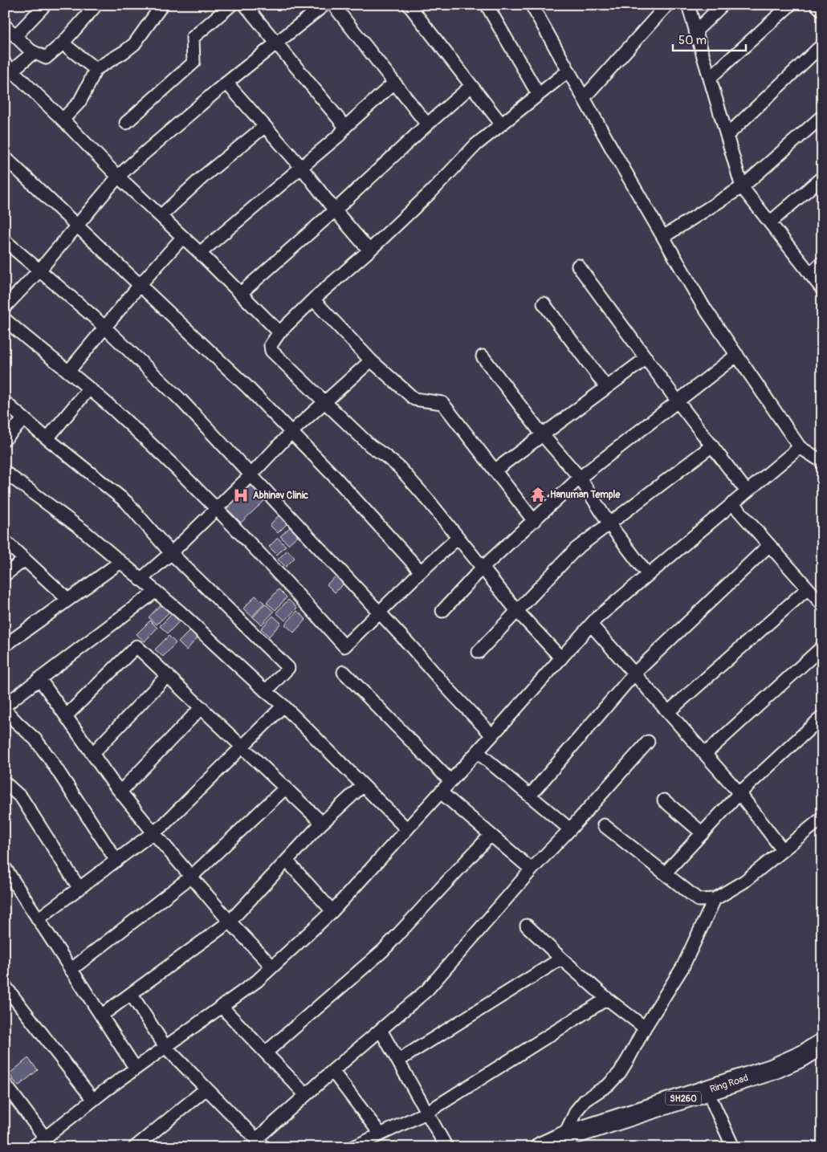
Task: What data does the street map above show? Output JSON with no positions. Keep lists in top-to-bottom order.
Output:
{
  "streets": {
    "highway": ["Ring Road", "SH260"]
  },
  "places": {
    "temple": ["Hanuman Temple"],
    "hospital": ["Abhinav Clinic"]
  },
  "scale_bar": "50 m"
}
